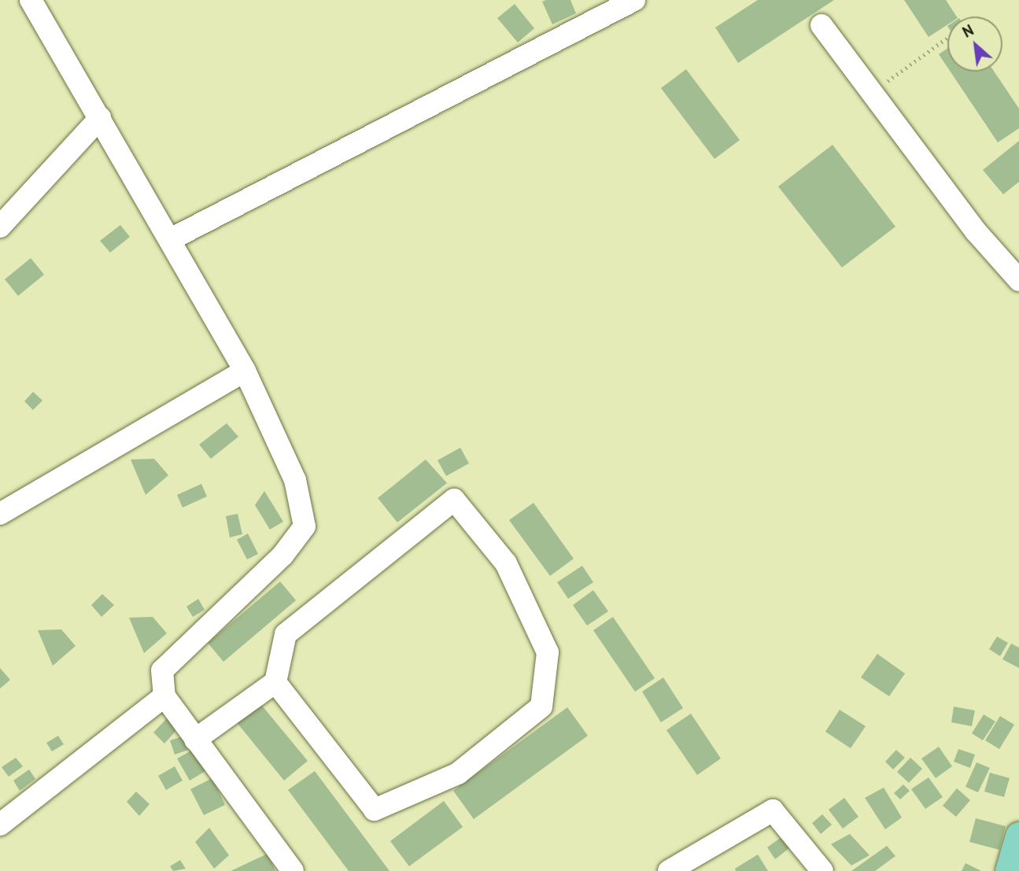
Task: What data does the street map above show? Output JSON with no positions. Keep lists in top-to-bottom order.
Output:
{
  "north": "top left"
}
